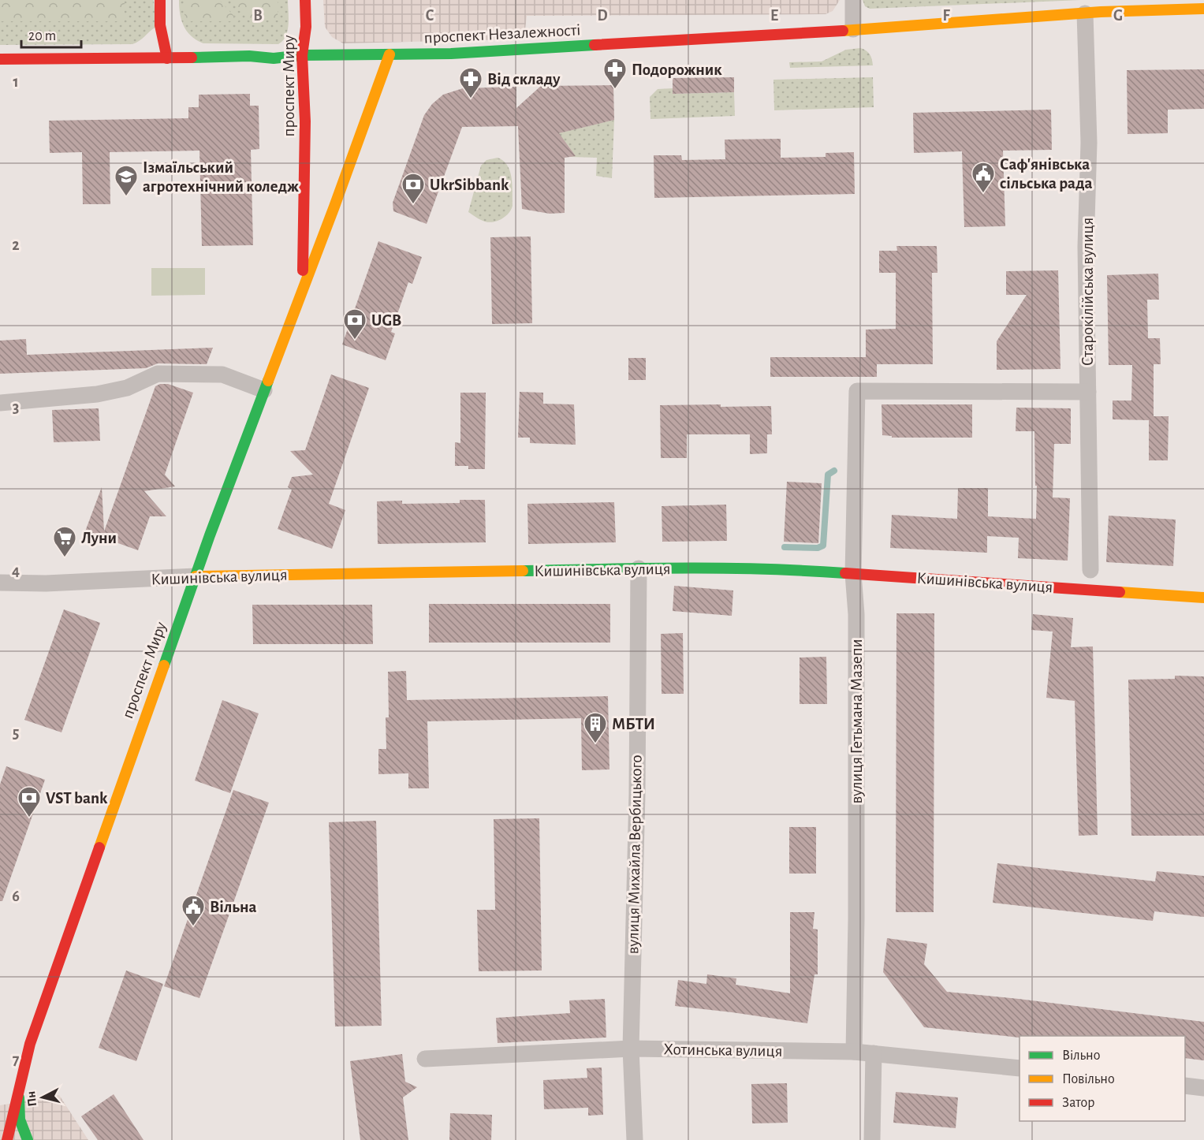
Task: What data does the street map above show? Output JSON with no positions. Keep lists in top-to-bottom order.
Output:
{
  "streets": {
    "main road": ["проспект Незалежності", "проспект Миру", "Кишинівська вулиця"],
    "street": [
      "Старокілійська вулиця",
      "вулиця Гетьмана Мазепи",
      "вулиця Михайла Вербицького",
      "Хотинська вулиця"
    ]
  },
  "crossings": [
    ["проспект Незалежності", "проспект Миру"],
    ["проспект Незалежності", "Старокілійська вулиця"],
    ["проспект Миру", "Кишинівська вулиця"],
    ["Старокілійська вулиця", "вулиця Гетьмана Мазепи"],
    ["Кишинівська вулиця", "вулиця Гетьмана Мазепи"],
    ["Кишинівська вулиця", "вулиця Михайла Вербицького"],
    ["вулиця Гетьмана Мазепи", "Хотинська вулиця"],
    ["вулиця Михайла Вербицького", "Хотинська вулиця"]
  ],
  "places": {
    "pharmacy": ["Подорожник", "Від складу"],
    "public building": ["Саф'янівська сільська рада", "Вільна"],
    "school or university": ["Ізмаїльський агротехнічний коледж"],
    "bank": ["UkrSibbank", "UGB", "VST bank"],
    "supermarket": ["Луни"],
    "building": ["МБТИ"]
  },
  "legend": ["Вільно", "Повільно", "Затор"],
  "scale_bar": "20 m",
  "north": "left",
  "grid": {
    "columns": [
      "B",
      "C",
      "D",
      "E",
      "F",
      "G"
    ],
    "rows": [
      "1",
      "2",
      "3",
      "4",
      "5",
      "6",
      "7"
    ]
  }
}
